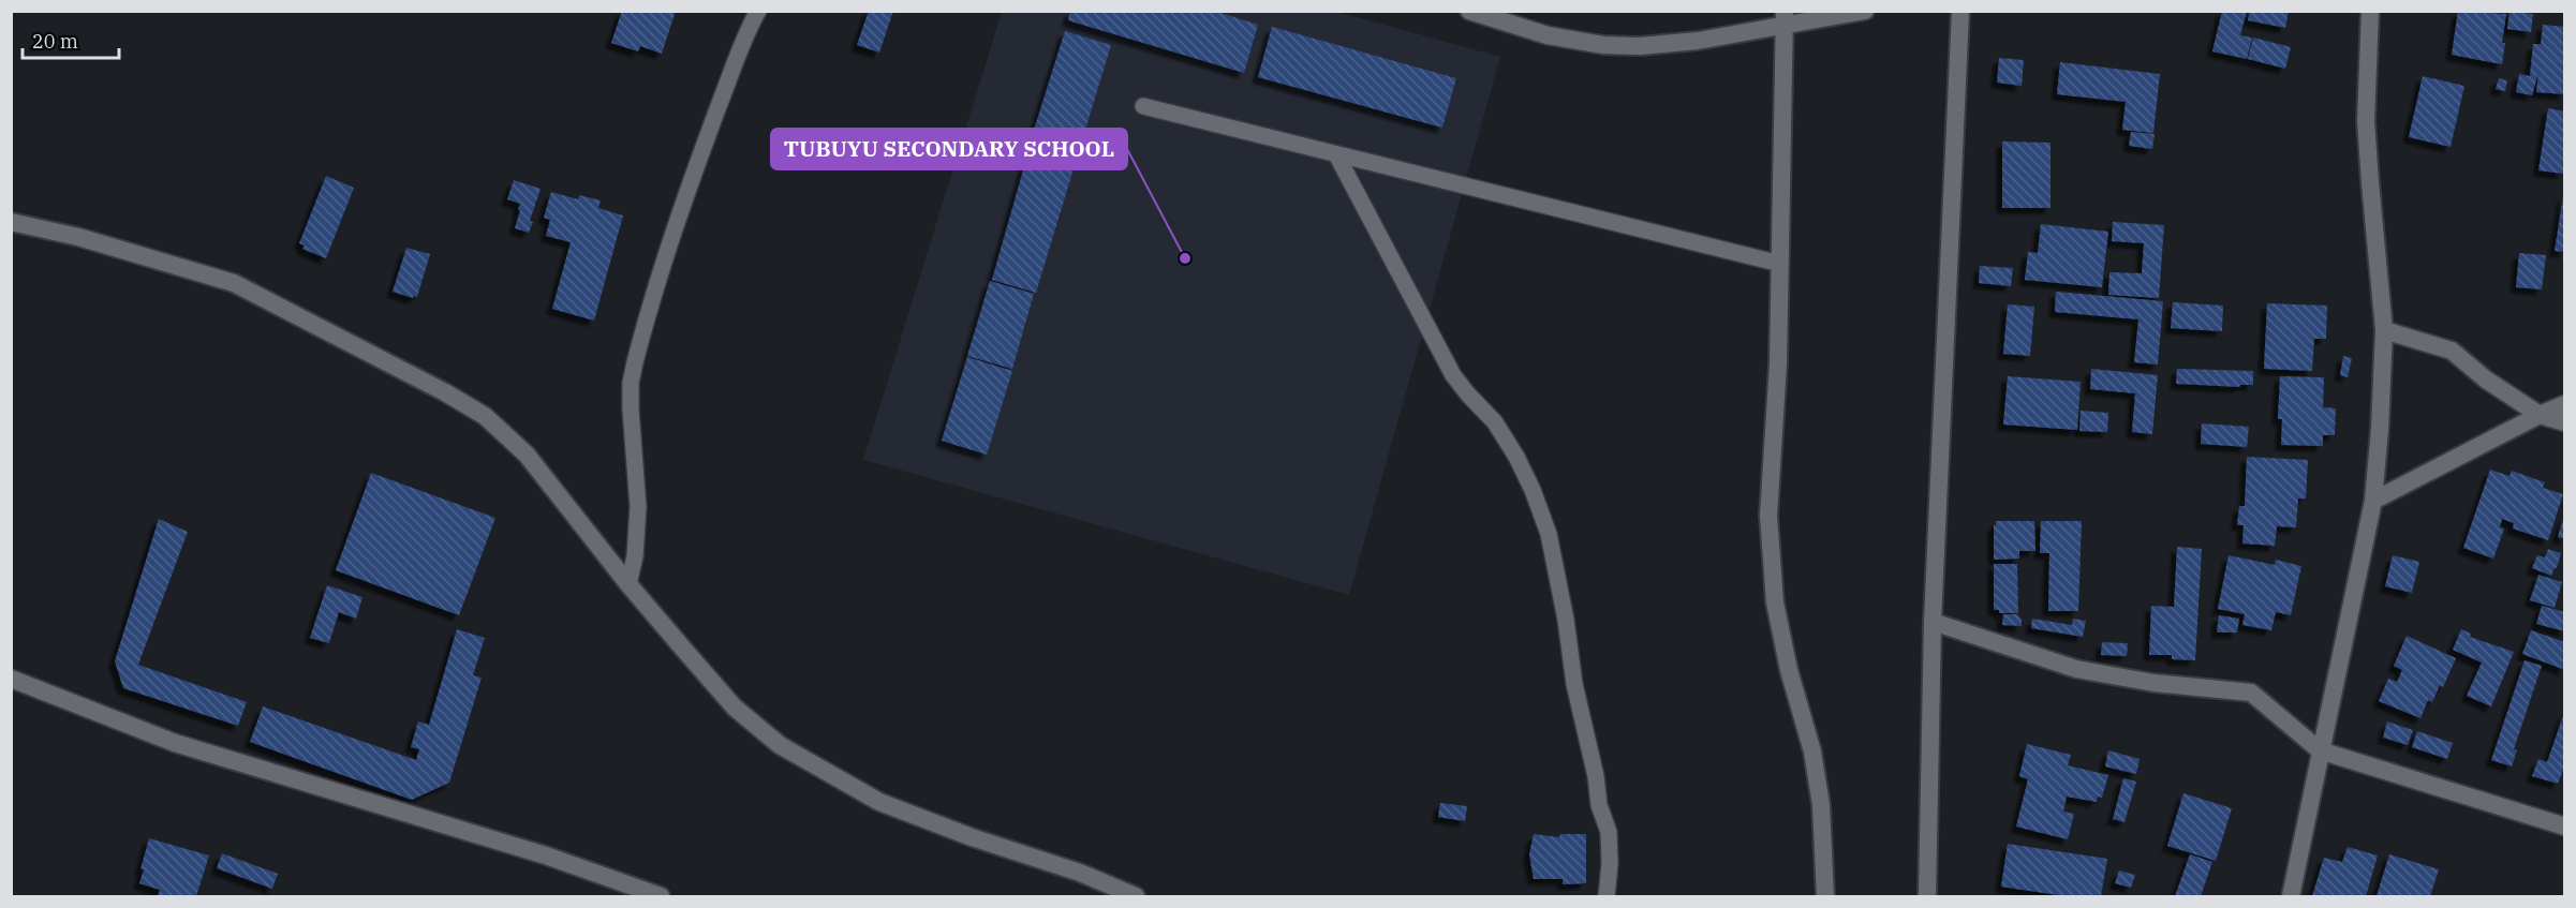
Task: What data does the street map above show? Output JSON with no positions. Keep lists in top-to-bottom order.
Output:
{
  "places": ["TUBUYU SECONDARY SCHOOL"],
  "scale_bar": "20 m"
}
